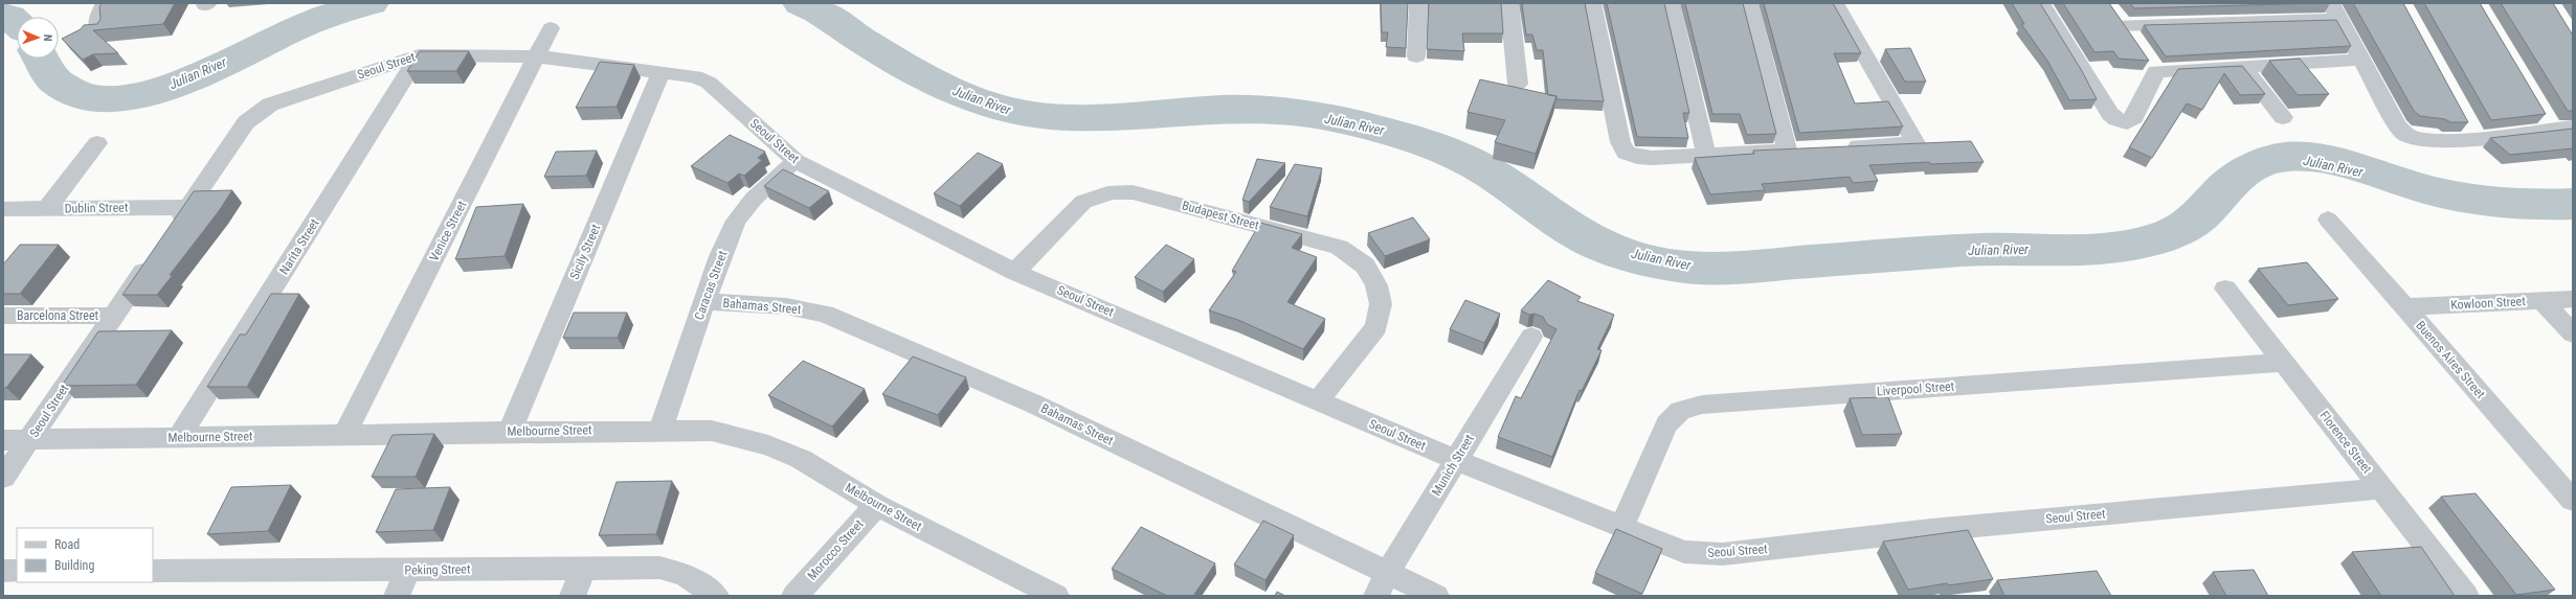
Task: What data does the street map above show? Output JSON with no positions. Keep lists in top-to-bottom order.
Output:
{
  "streets": {
    "street": [
      "Seoul Street",
      "Dublin Street",
      "Budapest Street",
      "Venice Street",
      "Narita Street",
      "Sicily Street",
      "Caracas Street",
      "Kowloon Street",
      "Bahamas Street",
      "Barcelona Street",
      "Buenos Aires Street",
      "Liverpool Street",
      "Melbourne Street",
      "Florence Street",
      "Munich Street",
      "Morocco Street",
      "Peking Street"
    ]
  },
  "crossings": [
    ["Seoul Street", "Dublin Street"],
    ["Seoul Street", "Budapest Street"],
    ["Seoul Street", "Venice Street"],
    ["Seoul Street", "Narita Street"],
    ["Seoul Street", "Sicily Street"],
    ["Seoul Street", "Caracas Street"],
    ["Seoul Street", "Barcelona Street"],
    ["Seoul Street", "Liverpool Street"],
    ["Seoul Street", "Melbourne Street"],
    ["Seoul Street", "Florence Street"],
    ["Seoul Street", "Munich Street"],
    ["Venice Street", "Melbourne Street"],
    ["Narita Street", "Melbourne Street"],
    ["Sicily Street", "Melbourne Street"],
    ["Caracas Street", "Bahamas Street"],
    ["Caracas Street", "Melbourne Street"],
    ["Kowloon Street", "Buenos Aires Street"],
    ["Bahamas Street", "Munich Street"],
    ["Liverpool Street", "Florence Street"],
    ["Melbourne Street", "Morocco Street"]
  ],
  "water": ["Julian River"],
  "legend": ["Road", "Building"],
  "north": "right"
}
